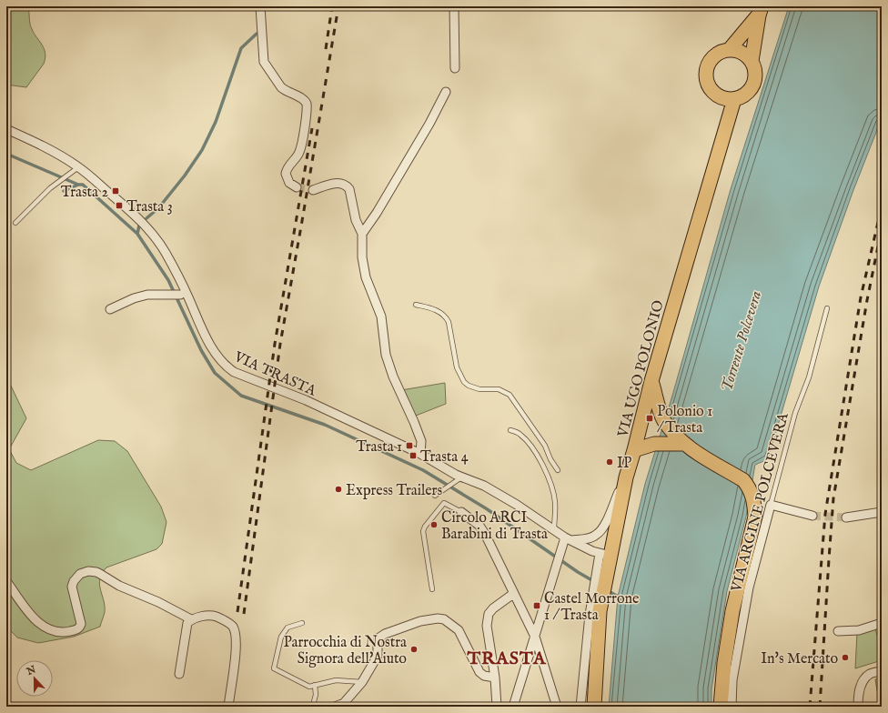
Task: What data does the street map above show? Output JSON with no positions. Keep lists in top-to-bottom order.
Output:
{
  "streets": {
    "main road": ["VIA UGO POLONIO"],
    "street": ["VIA TRASTA", "VIA ARGINE POLCEVERA"]
  },
  "crossings": [
    ["VIA UGO POLONIO", "VIA TRASTA"]
  ],
  "districts": ["TRASTA"],
  "water": ["Torrente Polcevera"],
  "places": {
    "transit": [
      "Trasta 2",
      "Trasta 3",
      "Polonio 1 / Trasta",
      "Trasta 1",
      "Trasta 4",
      "Castel Morrone 1 / Trasta"
    ],
    "other": [
      "IP",
      "Express Trailers",
      "Circolo ARCI Barabini di Trasta",
      "Parrocchia di Nostra Signora dell'Aiuto",
      "In's Mercato"
    ]
  },
  "north": "top"
}
